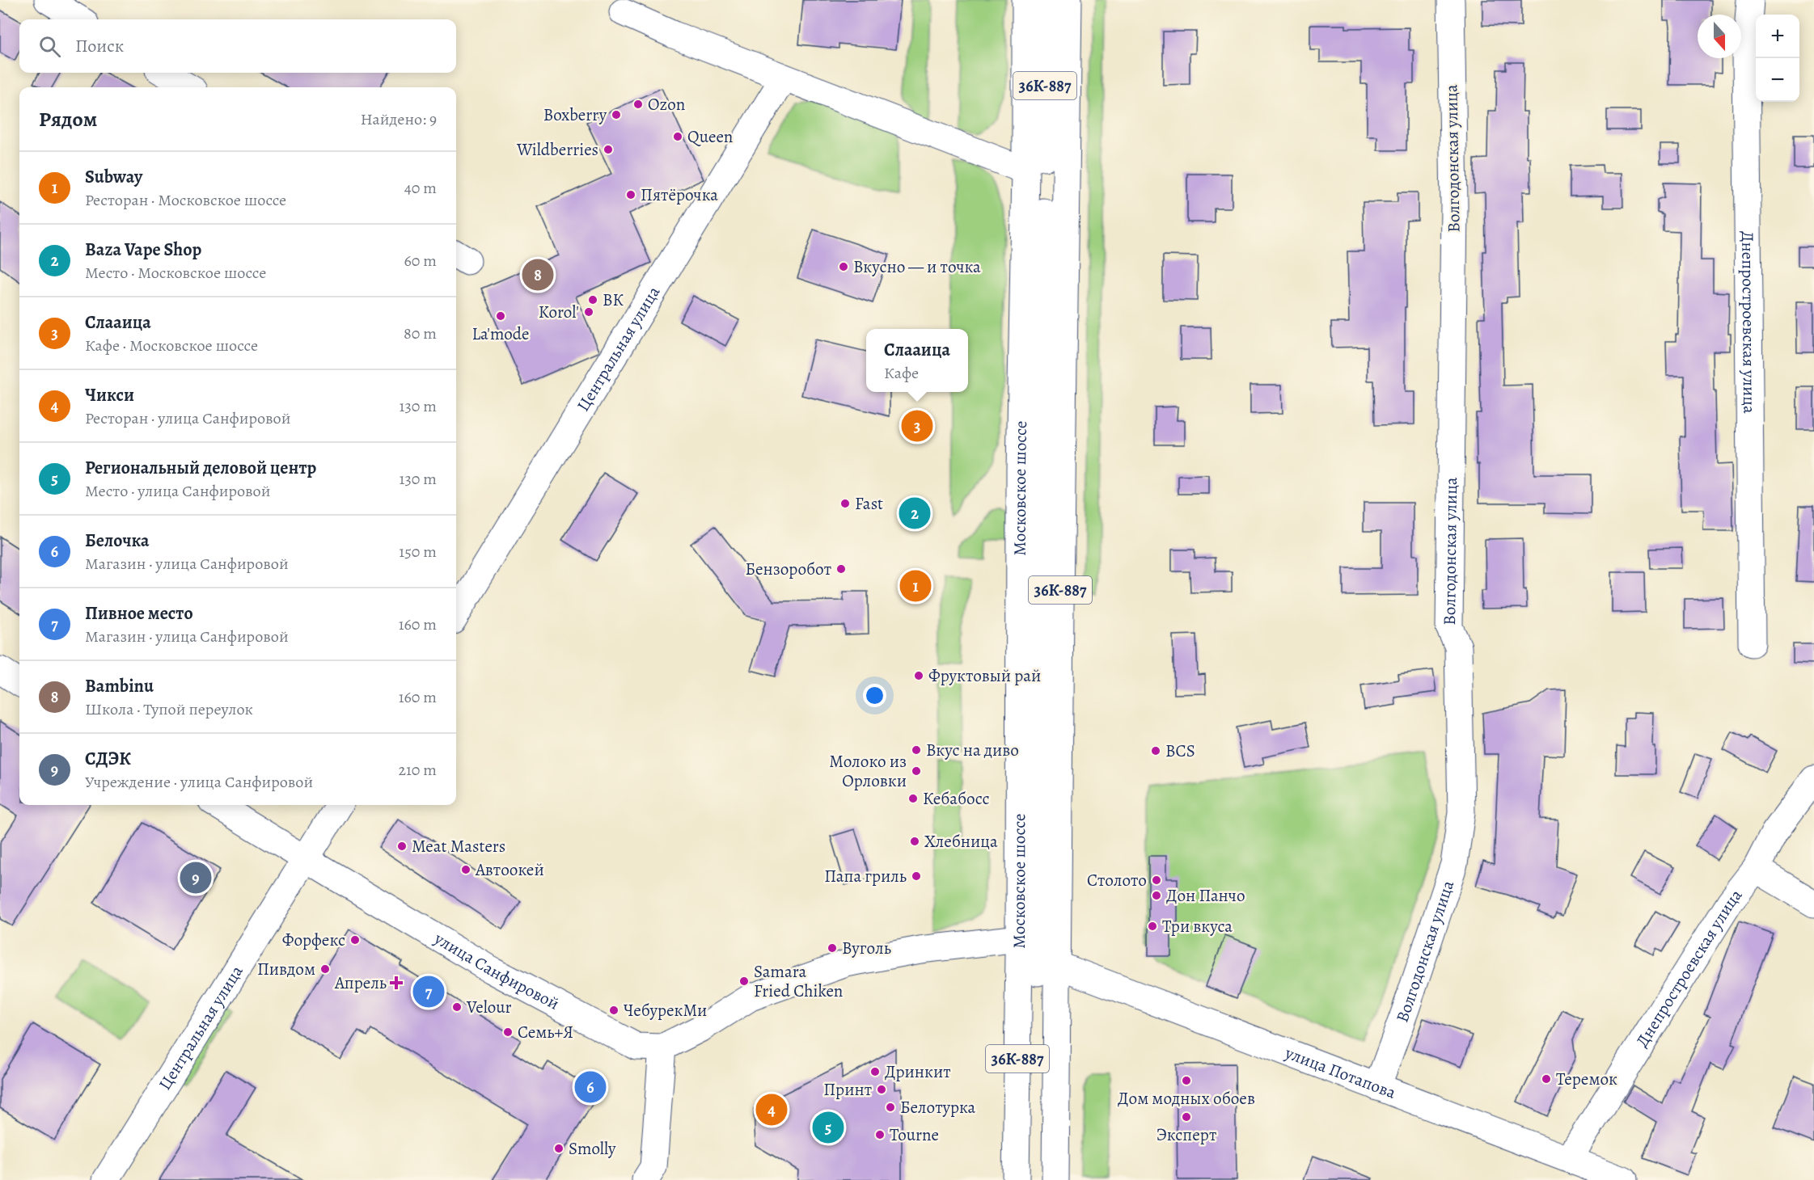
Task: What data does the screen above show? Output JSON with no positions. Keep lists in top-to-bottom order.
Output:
{
  "streets": {
    "street": [
      "36К-887",
      "Волгодонская улица",
      "Днепростроевская улица",
      "Центральная улица",
      "Московское шоссе",
      "улица Санфировой",
      "улица Потапова"
    ]
  },
  "crossings": [
    ["Волгодонская улица", "улица Потапова"],
    ["Днепростроевская улица", "улица Потапова"],
    ["Центральная улица", "улица Санфировой"],
    ["Московское шоссе", "улица Санфировой"],
    ["Московское шоссе", "улица Потапова"]
  ],
  "places": {
    "other": [
      "Ozon",
      "Boxberry",
      "Queen",
      "Wildberries",
      "Пятёрочка",
      "Вкусно — и точка",
      "ВК",
      "Korol'",
      "La'mode",
      "Fast",
      "Бензоробот",
      "Фруктовый рай",
      "Вкус на диво",
      "BCS",
      "Молоко из Орловки",
      "Кебабосс",
      "Хлебница",
      "Meat Masters",
      "Автоокей",
      "Папа гриль",
      "Столото",
      "Дон Панчо",
      "Три вкуса",
      "Форфекс",
      "Вуголь",
      "Пивдом",
      "Samara Fried Chiken",
      "Velour",
      "ЧебурекМи",
      "Семь+Я",
      "Дринкит",
      "Теремок",
      "Дом модных обоев",
      "Принт",
      "Белотурка",
      "Эксперт",
      "Tourne",
      "Smolly"
    ],
    "health": ["Апрель"]
  },
  "north": "bottom",
  "page": {
    "map_buttons": ["+", "−"],
    "search": "Поиск",
    "heading": ["Рядом", "Найдено: 9"],
    "list": [
      {
        "mark": "1",
        "name": "Subway",
        "note": "Ресторан · Московское шоссе",
        "value": "40 m"
      },
      {
        "mark": "2",
        "name": "Baza Vape Shop",
        "note": "Место · Московское шоссе",
        "value": "60 m"
      },
      {
        "mark": "3",
        "name": "Слааица",
        "note": "Кафе · Московское шоссе",
        "value": "80 m"
      },
      {
        "mark": "4",
        "name": "Чикси",
        "note": "Ресторан · улица Санфировой",
        "value": "130 m"
      },
      {
        "mark": "5",
        "name": "Региональный деловой центр",
        "note": "Место · улица Санфировой",
        "value": "130 m"
      },
      {
        "mark": "6",
        "name": "Белочка",
        "note": "Магазин · улица Санфировой",
        "value": "150 m"
      },
      {
        "mark": "7",
        "name": "Пивное место",
        "note": "Магазин · улица Санфировой",
        "value": "160 m"
      },
      {
        "mark": "8",
        "name": "Bambinu",
        "note": "Школа · Тупой переулок",
        "value": "160 m"
      },
      {
        "mark": "9",
        "name": "СДЭК",
        "note": "Учреждение · улица Санфировой",
        "value": "210 m"
      }
    ],
    "pins": [
      "8",
      "3",
      "2",
      "1",
      "9",
      "7",
      "6",
      "4",
      "5"
    ],
    "popup": ["Слааица", "Кафе"]
  }
}
